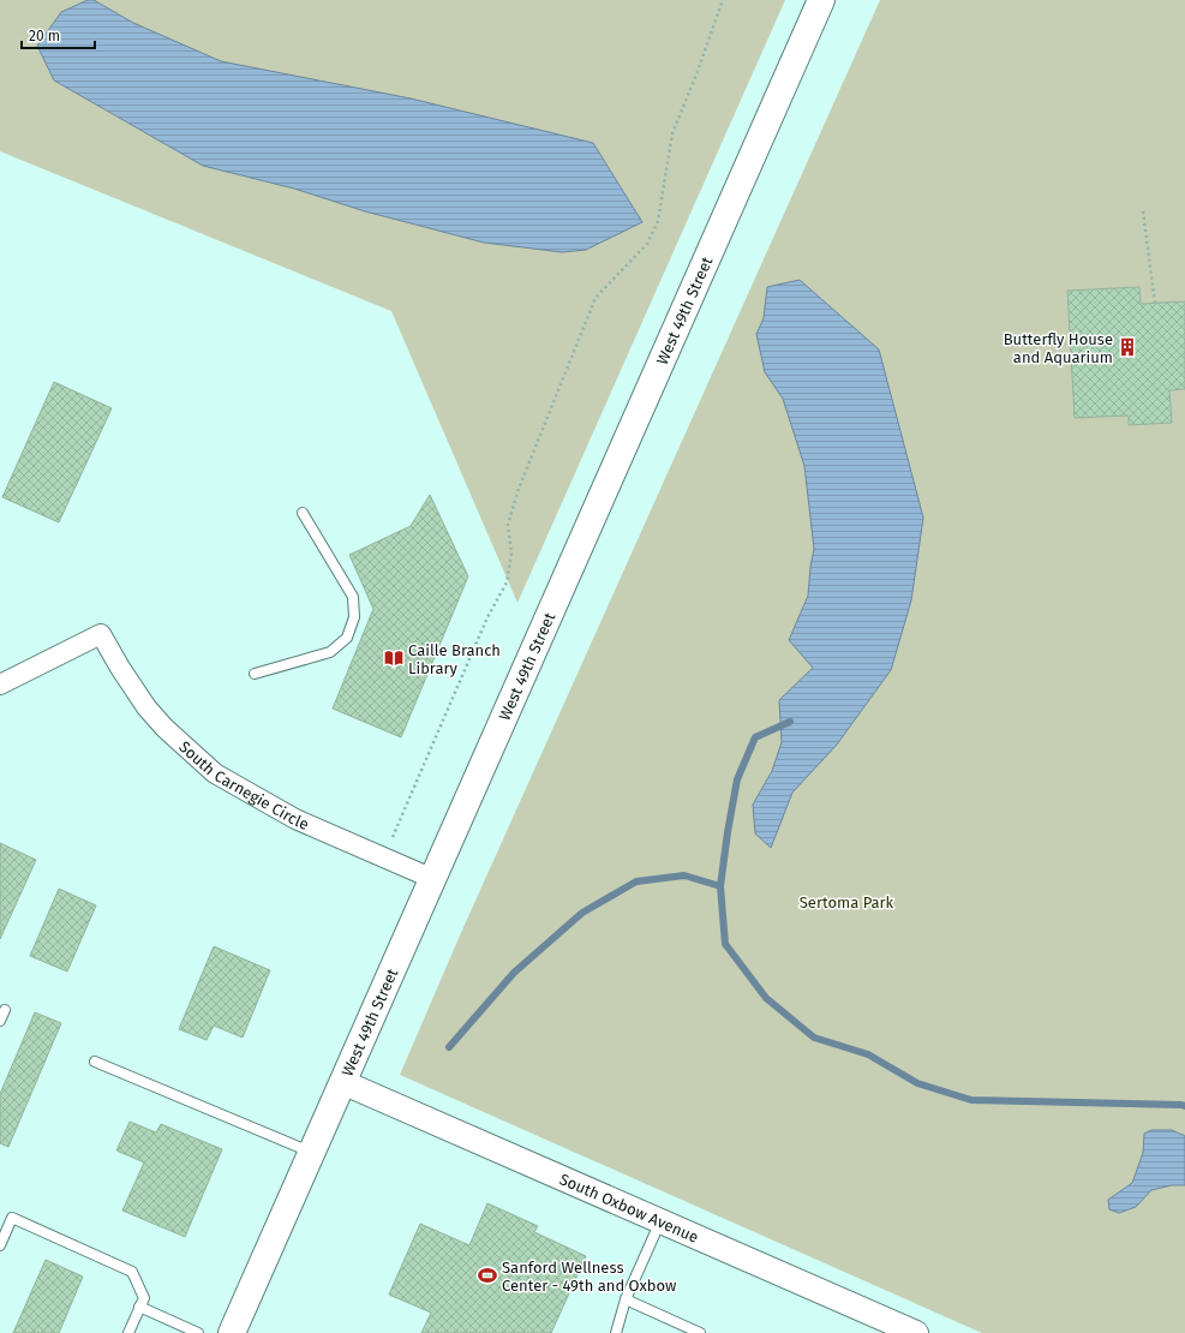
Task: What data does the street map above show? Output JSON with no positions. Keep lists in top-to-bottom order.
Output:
{
  "streets": {
    "main road": ["West 49th Street"],
    "street": ["South Carnegie Circle", "South Oxbow Avenue"]
  },
  "crossings": [
    ["West 49th Street", "South Carnegie Circle"],
    ["West 49th Street", "South Oxbow Avenue"]
  ],
  "parks": ["Sertoma Park"],
  "places": {
    "building": ["Butterfly House and Aquarium"],
    "library": ["Caille Branch Library"],
    "sports": ["Sanford Wellness Center - 49th and Oxbow"]
  },
  "scale_bar": "20 m"
}
